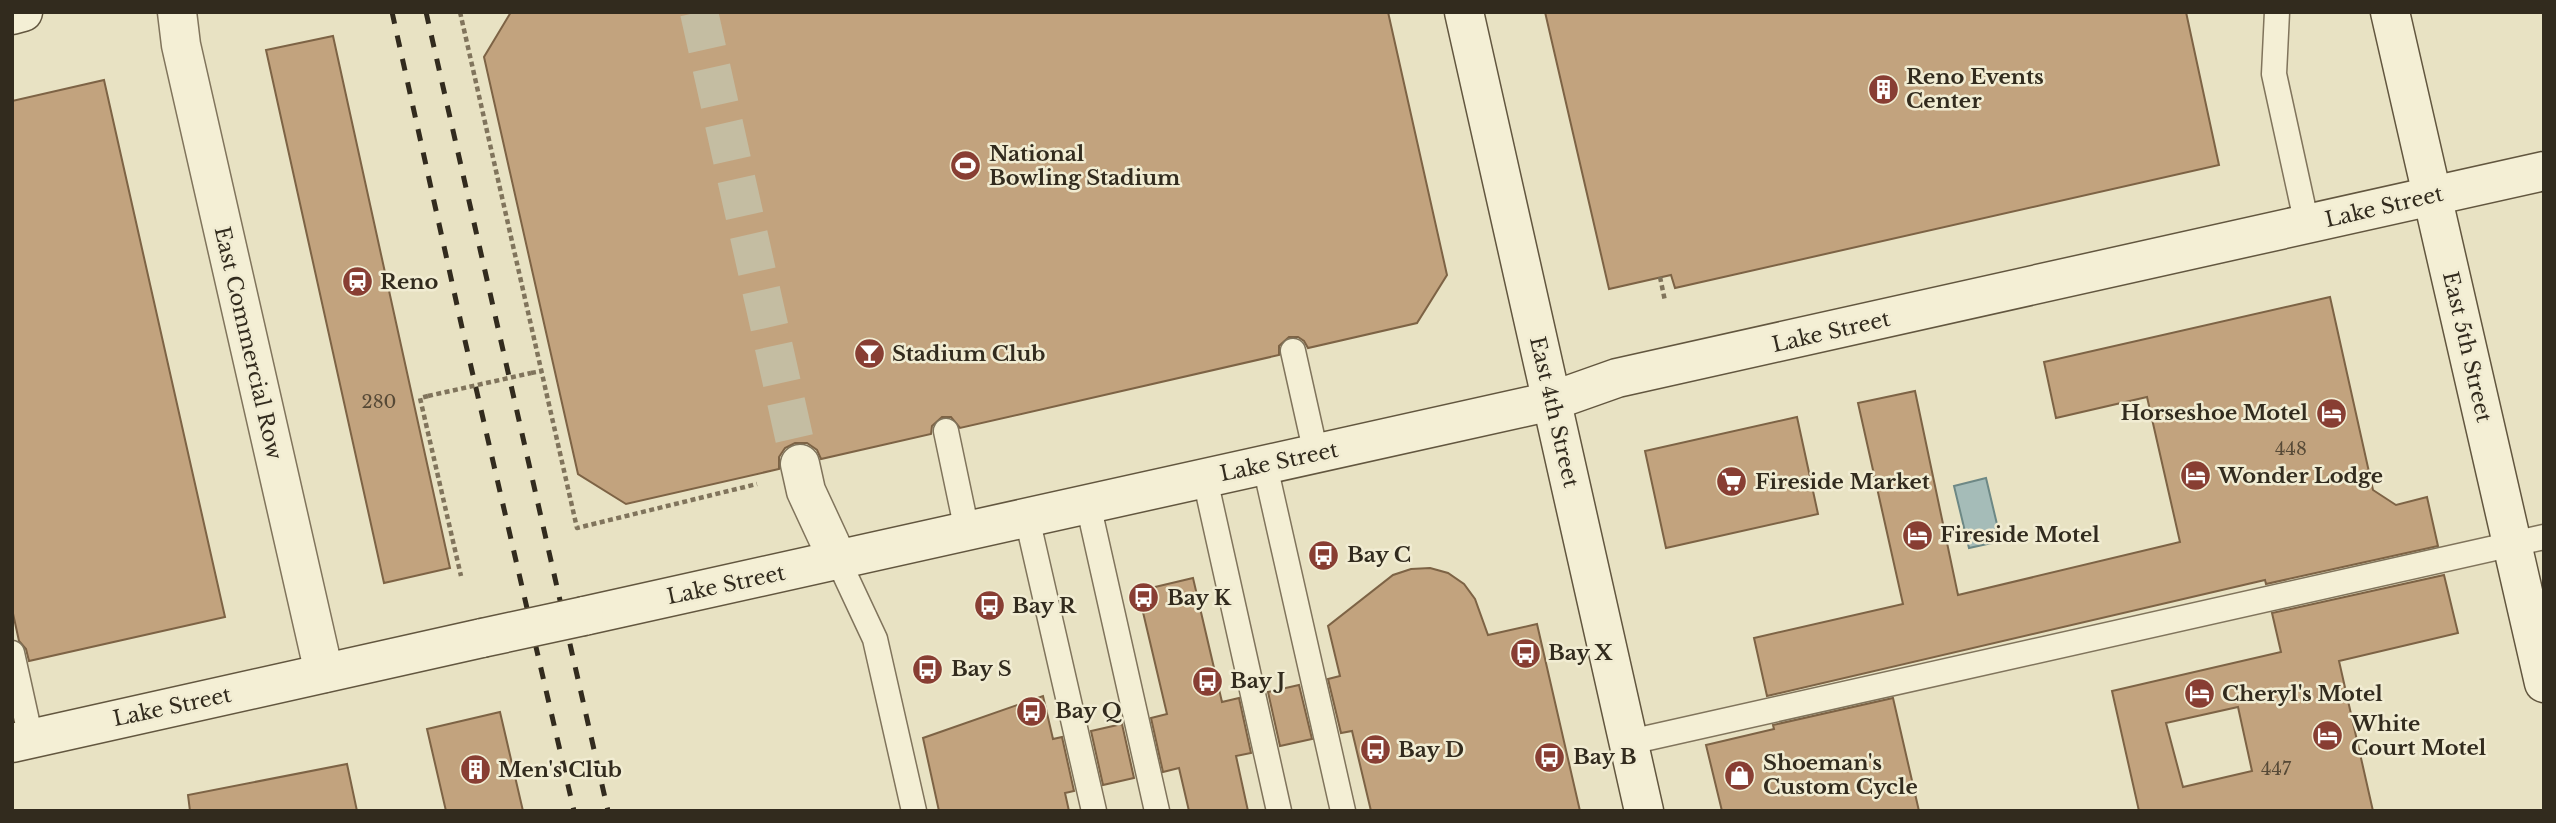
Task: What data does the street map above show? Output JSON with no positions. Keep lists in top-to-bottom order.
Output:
{
  "streets": {
    "street": [
      "Lake Street",
      "East Commercial Row",
      "East 5th Street",
      "East 4th Street"
    ]
  },
  "crossings": [
    ["Lake Street", "East Commercial Row"],
    ["Lake Street", "East 5th Street"],
    ["Lake Street", "East 4th Street"]
  ],
  "places": {
    "building": ["Reno Events Center", "Men's Club"],
    "sports": ["National Bowling Stadium"],
    "station": ["Reno"],
    "bar": ["Stadium Club"],
    "hotel": [
      "Horseshoe Motel",
      "Wonder Lodge",
      "Fireside Motel",
      "Cheryl's Motel",
      "White Court Motel"
    ],
    "supermarket": ["Fireside Market"],
    "bus stop": [
      "Bay C",
      "Bay K",
      "Bay R",
      "Bay X",
      "Bay S",
      "Bay J",
      "Bay Q",
      "Bay D",
      "Bay B"
    ],
    "shop": ["Shoeman's Custom Cycle"]
  },
  "house_numbers": ["280", "448", "447"]
}
